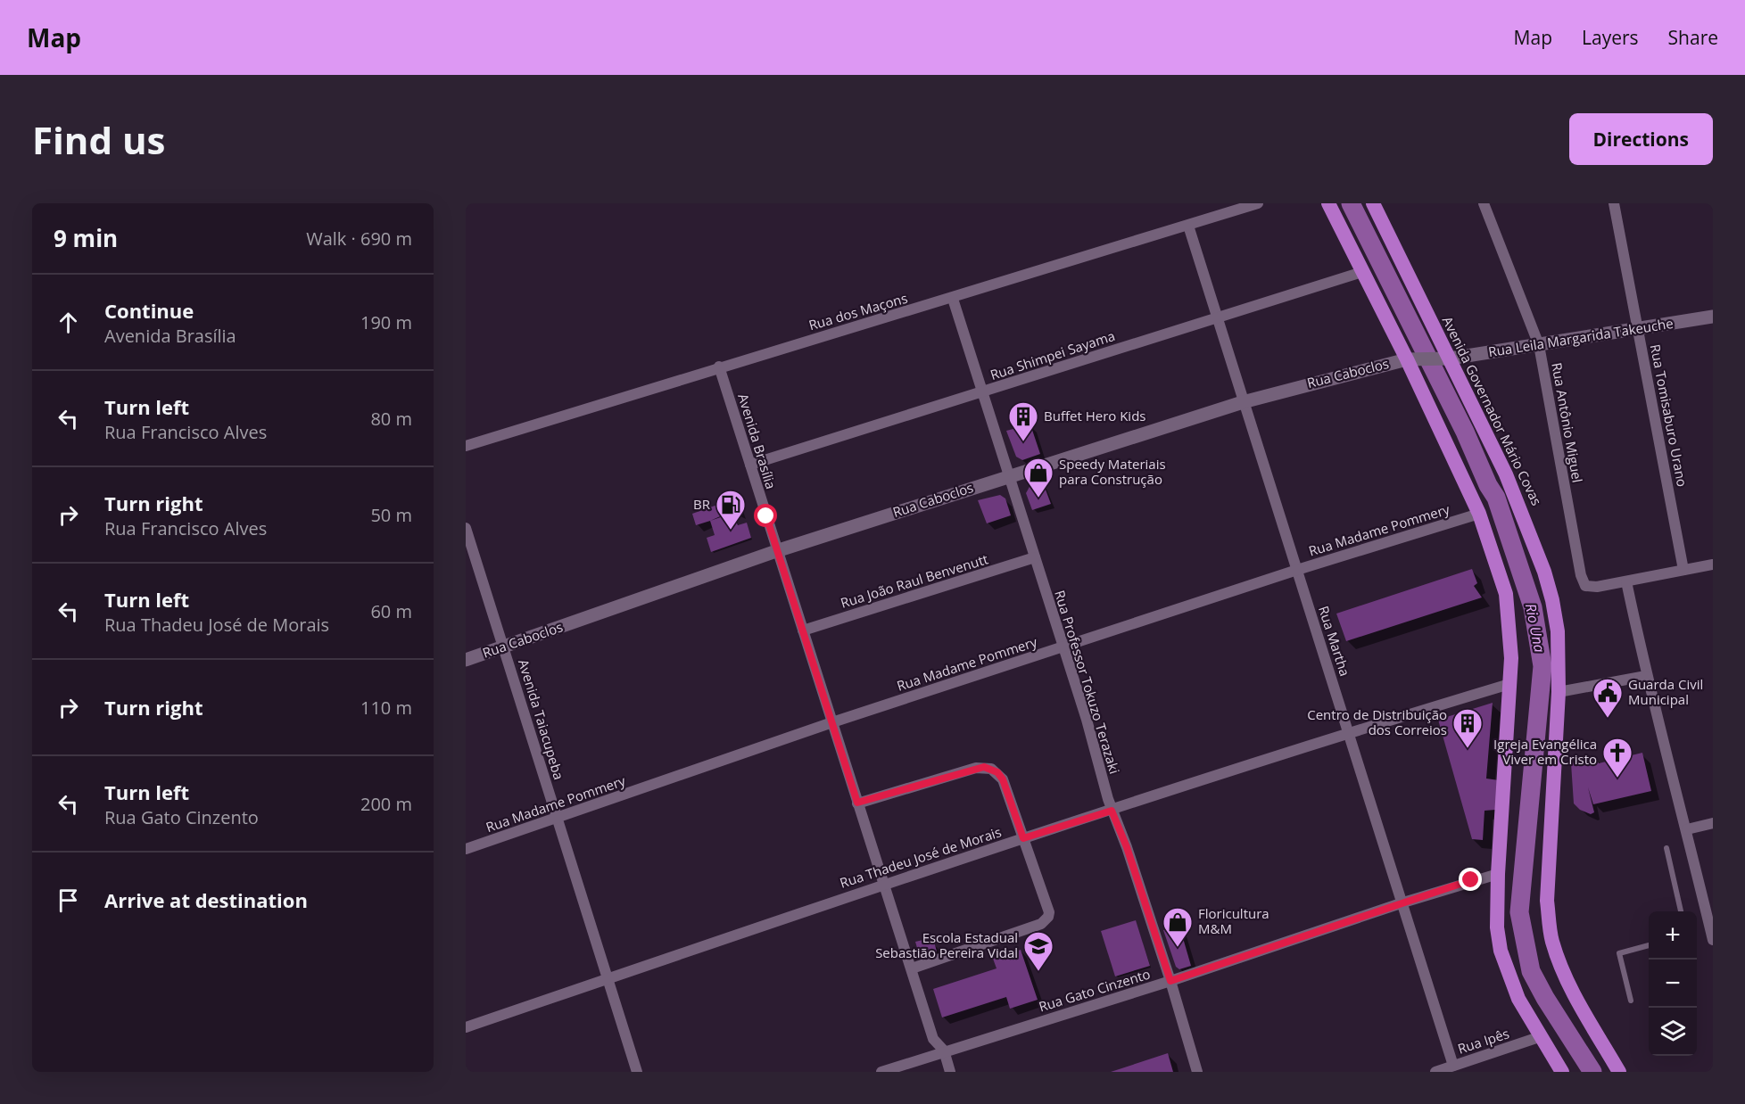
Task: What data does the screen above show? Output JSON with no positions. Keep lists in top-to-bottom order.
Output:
{
  "streets": {
    "highway": ["Avenida Governador Mário Covas"],
    "street": [
      "Rua dos Maçons",
      "Rua Leila Margarida Takeuche",
      "Rua Shimpei Sayama",
      "Rua Caboclos",
      "Rua Tomisaburo Urano",
      "Rua Antônio Miguel",
      "Avenida Brasília",
      "Rua Madame Pommery",
      "Rua João Raul Benvenutt",
      "Rua Martha",
      "Rua Professor Tokuzo Terazaki",
      "Avenida Taiacupeba",
      "Rua Thadeu José de Morais",
      "Rua Gato Cinzento",
      "Rua Ipês"
    ]
  },
  "crossings": [
    ["Rua dos Maçons", "Avenida Brasília"],
    ["Rua dos Maçons", "Rua Martha"],
    ["Rua dos Maçons", "Rua Professor Tokuzo Terazaki"],
    ["Rua Leila Margarida Takeuche", "Rua Caboclos"],
    ["Rua Leila Margarida Takeuche", "Avenida Governador Mário Covas"],
    ["Rua Leila Margarida Takeuche", "Rua Tomisaburo Urano"],
    ["Rua Leila Margarida Takeuche", "Rua Antônio Miguel"],
    ["Rua Shimpei Sayama", "Avenida Brasília"],
    ["Rua Shimpei Sayama", "Rua Martha"],
    ["Rua Shimpei Sayama", "Rua Professor Tokuzo Terazaki"],
    ["Rua Caboclos", "Avenida Brasília"],
    ["Rua Caboclos", "Rua Martha"],
    ["Rua Caboclos", "Rua Professor Tokuzo Terazaki"],
    ["Rua Caboclos", "Avenida Taiacupeba"],
    ["Avenida Brasília", "Rua Madame Pommery"],
    ["Avenida Brasília", "Rua João Raul Benvenutt"],
    ["Avenida Brasília", "Rua Thadeu José de Morais"],
    ["Avenida Brasília", "Rua Gato Cinzento"],
    ["Rua Madame Pommery", "Rua Martha"],
    ["Rua Madame Pommery", "Rua Professor Tokuzo Terazaki"],
    ["Rua Madame Pommery", "Avenida Taiacupeba"],
    ["Rua João Raul Benvenutt", "Rua Professor Tokuzo Terazaki"],
    ["Rua Martha", "Rua Thadeu José de Morais"],
    ["Rua Martha", "Rua Gato Cinzento"],
    ["Rua Martha", "Rua Ipês"],
    ["Rua Professor Tokuzo Terazaki", "Rua Thadeu José de Morais"],
    ["Rua Professor Tokuzo Terazaki", "Rua Gato Cinzento"],
    ["Avenida Taiacupeba", "Rua Thadeu José de Morais"]
  ],
  "water": ["Rio Una"],
  "places": {
    "building": ["Buffet Hero Kids", "Centro de Distribuição dos Correios"],
    "shop": ["Speedy Materiais para Construção", "Floricultura M&M"],
    "fuel station": ["BR"],
    "public building": ["Guarda Civil Municipal"],
    "church": ["Igreja Evangélica Viver em Cristo"],
    "school or university": ["Escola Estadual Sebastião Pereira Vidal"]
  },
  "page": {
    "header": "Map",
    "nav": ["Map", "Layers", "Share"],
    "buttons": "Directions",
    "title": "Find us",
    "heading": ["9 min", "Walk · 690 m"],
    "list": [
      ["Continue", "Avenida Brasília", "190 m"],
      ["Turn left", "Rua Francisco Alves", "80 m"],
      ["Turn right", "Rua Francisco Alves", "50 m"],
      ["Turn left", "Rua Thadeu José de Morais", "60 m"],
      ["Turn right", "110 m"],
      ["Turn left", "Rua Gato Cinzento", "200 m"],
      "Arrive at destination"
    ],
    "map_buttons": ["+", "−"]
  }
}
